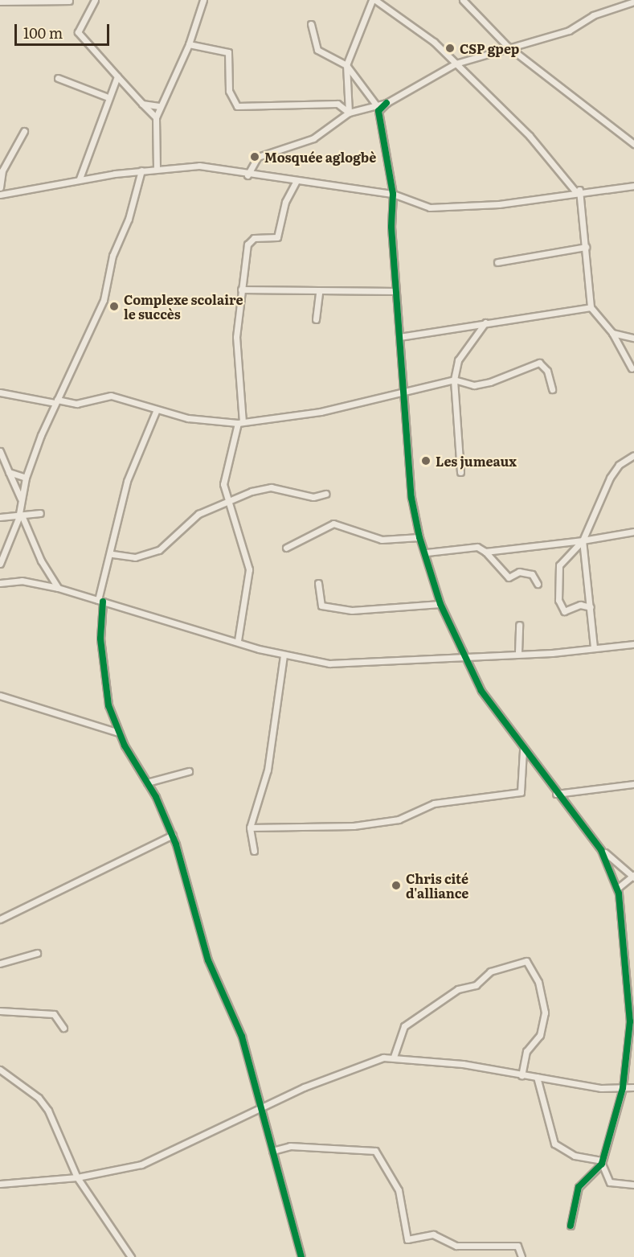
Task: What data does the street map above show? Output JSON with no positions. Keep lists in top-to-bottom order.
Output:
{
  "places": [
    "CSP gpep",
    "Mosquée aglogbè",
    "Complexe scolaire le succès",
    "Les jumeaux",
    "Chris cité d'alliance"
  ],
  "scale_bar": "100 m"
}
